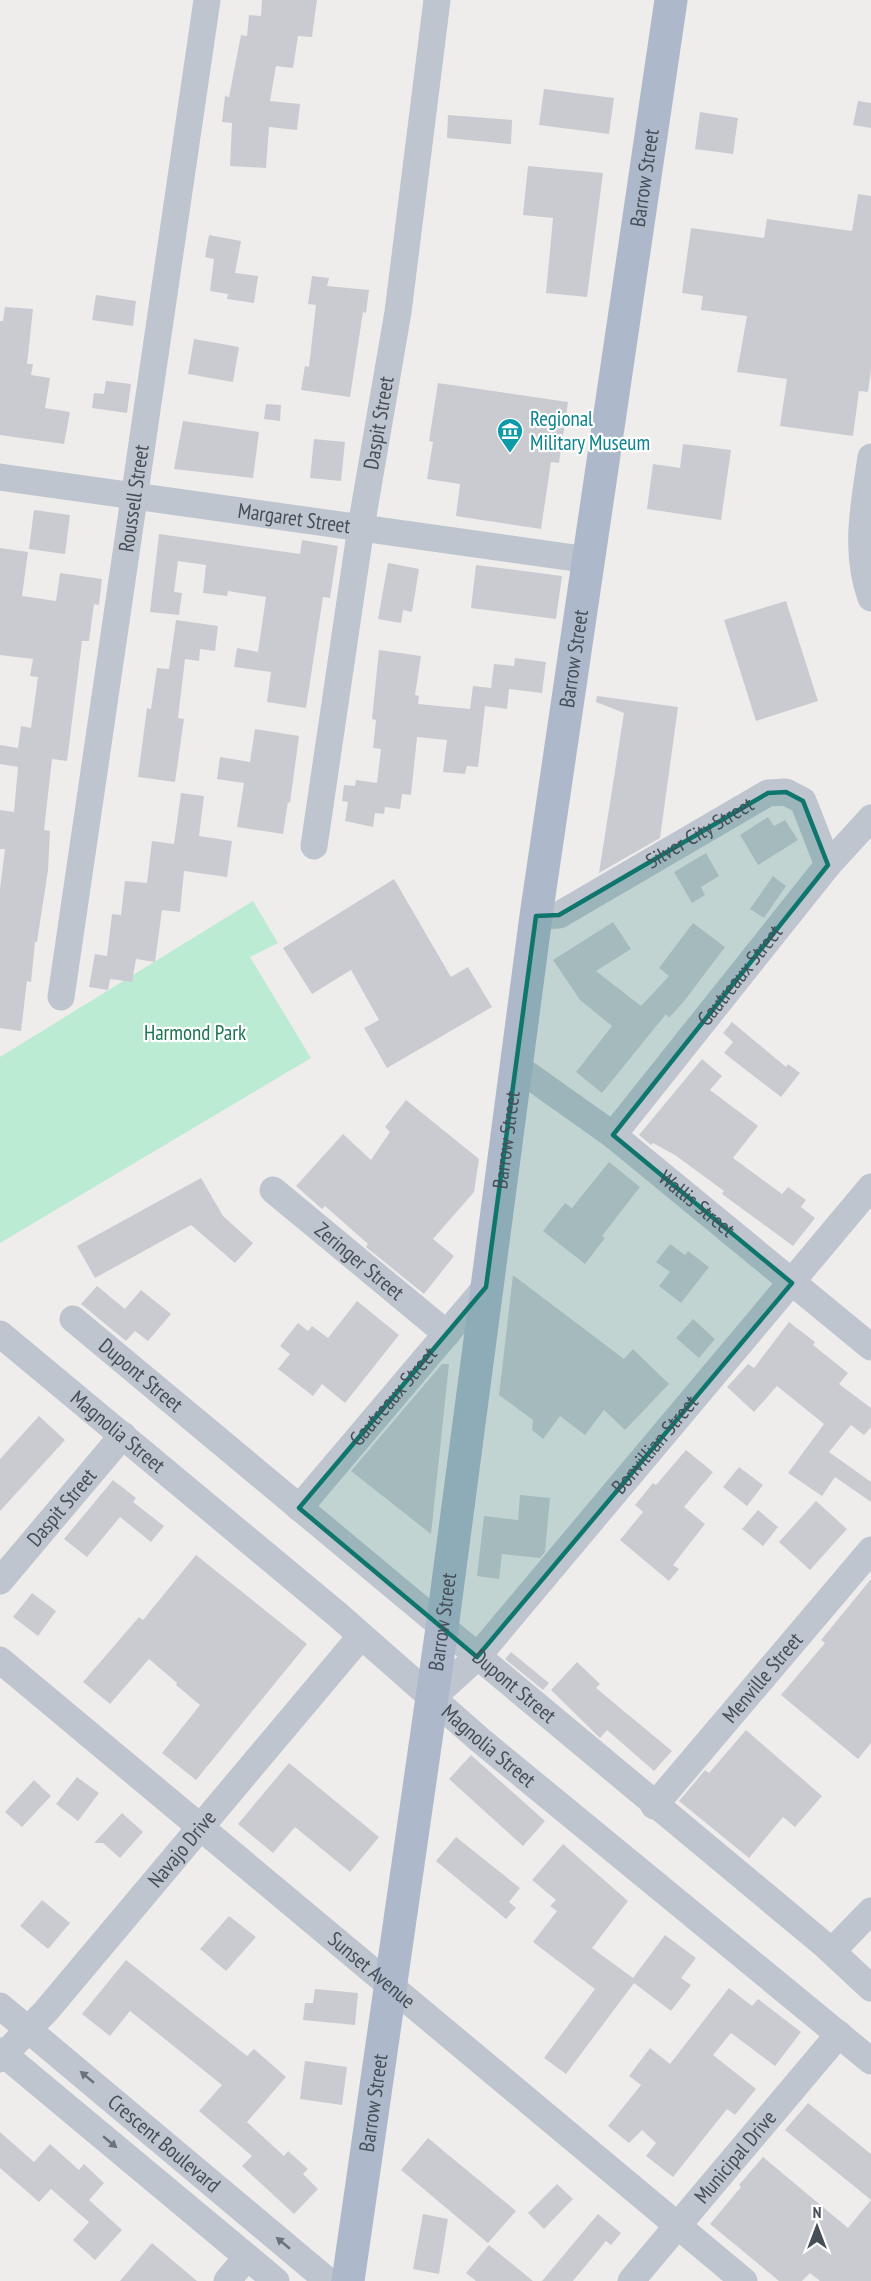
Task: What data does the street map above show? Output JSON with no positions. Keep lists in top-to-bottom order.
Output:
{
  "streets": {
    "main road": ["Barrow Street"],
    "street": [
      "Daspit Street",
      "Roussell Street",
      "Margaret Street",
      "Silver City Street",
      "Gautreaux Street",
      "Wallis Street",
      "Zeringer Street",
      "Dupont Street",
      "Magnolia Street",
      "Bonvillian Street",
      "Menville Street",
      "Navajo Drive",
      "Sunset Avenue",
      "Crescent Boulevard",
      "Municipal Drive"
    ]
  },
  "crossings": [
    ["Barrow Street", "Margaret Street"],
    ["Barrow Street", "Silver City Street"],
    ["Barrow Street", "Gautreaux Street"],
    ["Barrow Street", "Wallis Street"],
    ["Barrow Street", "Dupont Street"],
    ["Barrow Street", "Magnolia Street"],
    ["Barrow Street", "Bonvillian Street"],
    ["Barrow Street", "Sunset Avenue"],
    ["Daspit Street", "Margaret Street"],
    ["Daspit Street", "Magnolia Street"],
    ["Roussell Street", "Margaret Street"],
    ["Silver City Street", "Gautreaux Street"],
    ["Gautreaux Street", "Wallis Street"],
    ["Gautreaux Street", "Zeringer Street"],
    ["Gautreaux Street", "Dupont Street"],
    ["Wallis Street", "Bonvillian Street"],
    ["Dupont Street", "Bonvillian Street"],
    ["Dupont Street", "Menville Street"],
    ["Magnolia Street", "Bonvillian Street"],
    ["Magnolia Street", "Navajo Drive"],
    ["Magnolia Street", "Municipal Drive"],
    ["Navajo Drive", "Sunset Avenue"],
    ["Navajo Drive", "Crescent Boulevard"],
    ["Sunset Avenue", "Municipal Drive"]
  ],
  "parks": ["Harmond Park"],
  "places": {
    "museum": ["Regional Military Museum"]
  },
  "north": "top"
}
